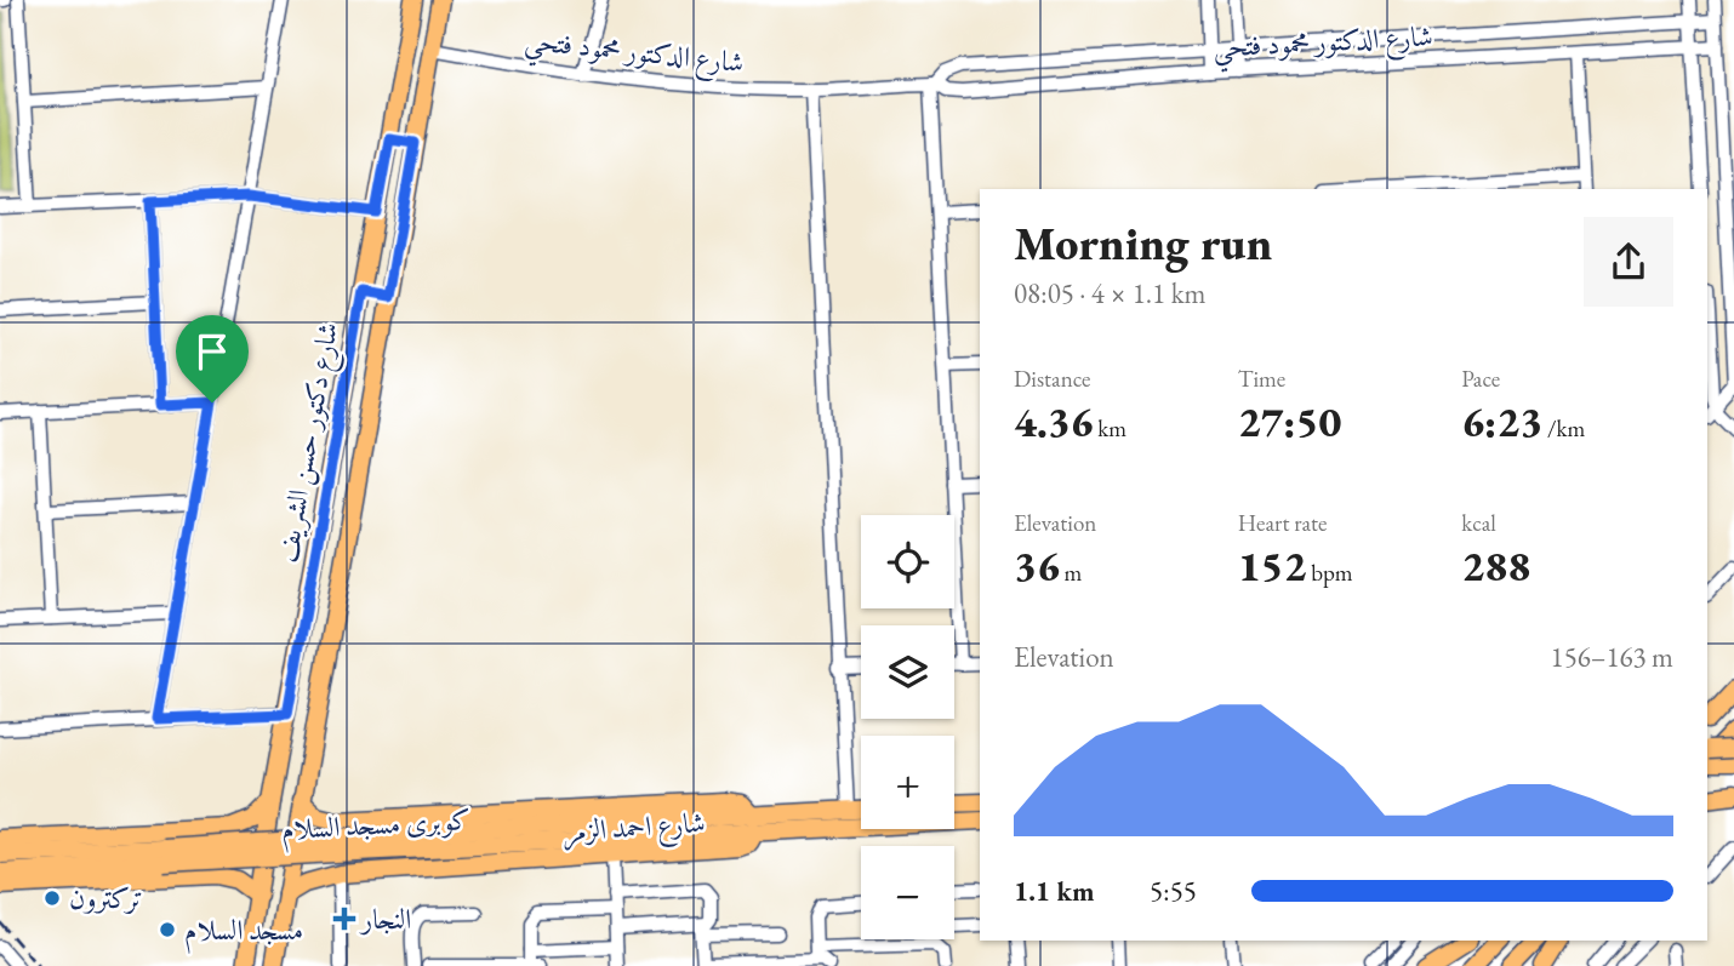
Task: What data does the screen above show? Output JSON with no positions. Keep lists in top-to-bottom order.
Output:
{
  "streets": {
    "main road": ["شارع دكتور حسن الشريف", "كوبرى مسجد السلام", "شارع احمد الزمر"],
    "street": ["شارع الدكتور محمود فتحي"]
  },
  "crossings": [
    ["شارع الدكتور محمود فتحي", "شارع دكتور حسن الشريف"],
    ["شارع دكتور حسن الشريف", "شارع احمد الزمر"],
    ["كوبرى مسجد السلام", "شارع احمد الزمر"]
  ],
  "places": {
    "other": ["تركترون", "مسجد السلام"],
    "health": ["النجار"]
  },
  "page": {
    "heading": ["Morning run", "08:05 · 4 × 1.1 km"],
    "stats": [
      ["Distance", "4.36 km"],
      ["Time", "27:50"],
      ["Pace", "6:23 /km"],
      ["Elevation", "36 m"],
      ["Heart rate", "152 bpm"],
      ["kcal", "288"]
    ],
    "map_buttons": ["+", "−"],
    "chart": ["Elevation", "156–163 m"],
    "list": [
      {
        "name": "1.1 km",
        "note": "5:55"
      }
    ]
  }
}
